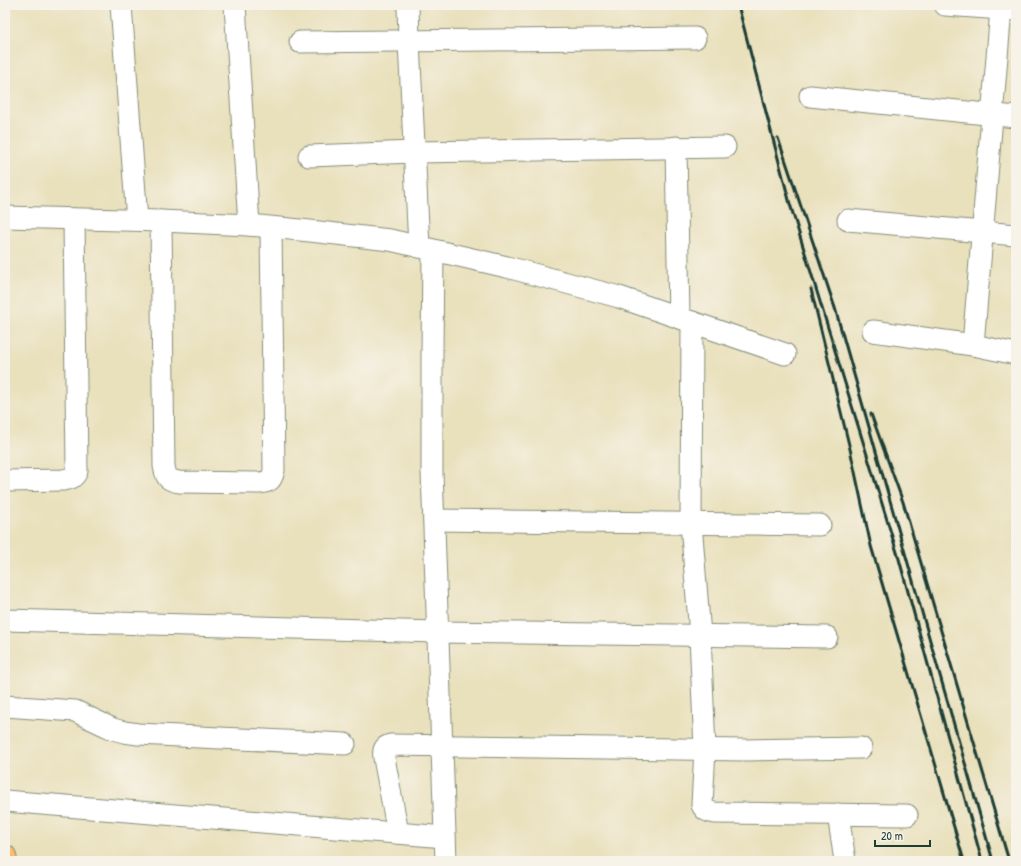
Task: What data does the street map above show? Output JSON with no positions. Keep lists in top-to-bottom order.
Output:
{
  "scale_bar": "20 m"
}
